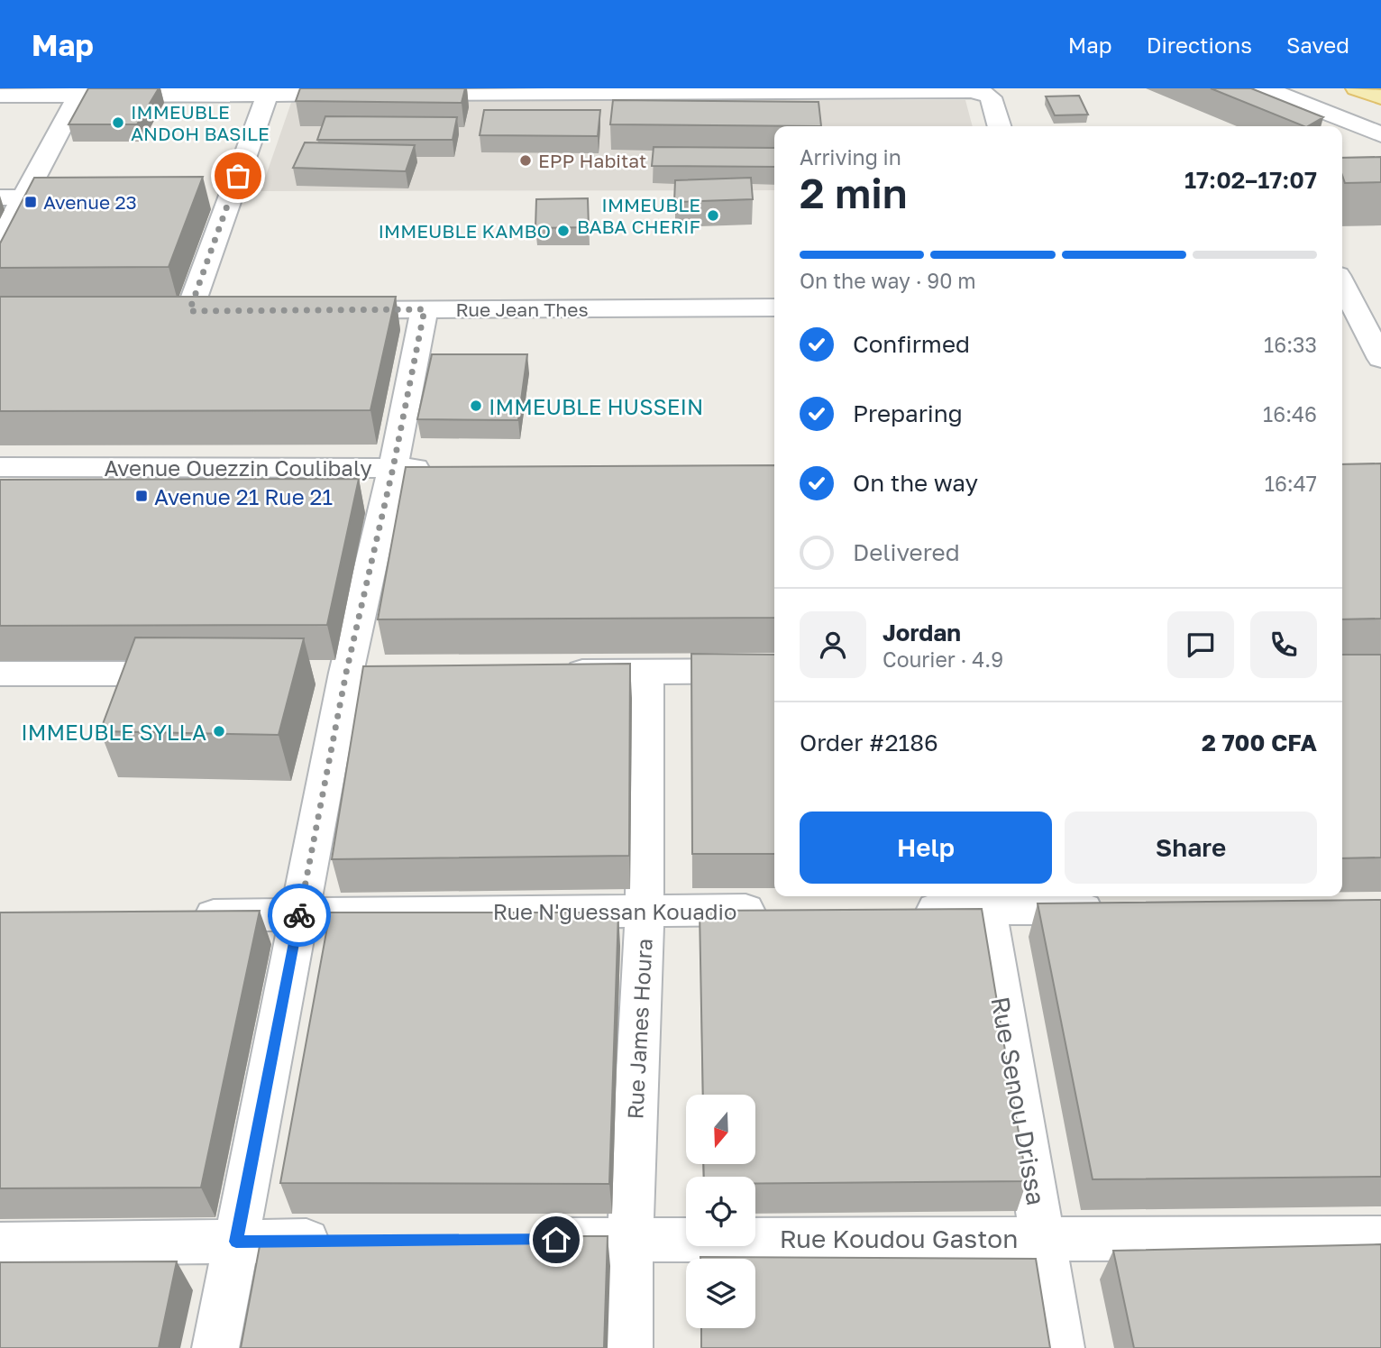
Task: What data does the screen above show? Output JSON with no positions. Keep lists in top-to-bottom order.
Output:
{
  "streets": {
    "street": [
      "Rue Jean Thes",
      "Avenue Ouezzin Coulibaly",
      "Rue N'guessan Kouadio",
      "Rue James Houra",
      "Rue Senou Drissa",
      "Rue Koudou Gaston"
    ]
  },
  "crossings": [
    ["Rue N'guessan Kouadio", "Rue James Houra"],
    ["Rue James Houra", "Rue Koudou Gaston"],
    ["Rue Senou Drissa", "Rue Koudou Gaston"]
  ],
  "places": {
    "other": [
      "IMMEUBLE ANDOH BASILE",
      "EPP Habitat",
      "IMMEUBLE BABA CHERIF",
      "IMMEUBLE KAMBO",
      "IMMEUBLE HUSSEIN",
      "IMMEUBLE SYLLA"
    ],
    "transit": ["Avenue 23", "Avenue 21 Rue 21"]
  },
  "north": "bottom",
  "page": {
    "header": "Map",
    "nav": ["Map", "Directions", "Saved"],
    "heading": ["2 min", "Arriving in", "17:02–17:07"],
    "panel": [
      "Jordan",
      "Courier · 4.9",
      "Order #2186",
      "2 700 CFA"
    ],
    "bar": "On the way · 90 m",
    "list": [
      ["Confirmed", "16:33"],
      ["Preparing", "16:46"],
      ["On the way", "16:47"],
      "Delivered"
    ],
    "buttons": ["Help", "Share"]
  }
}
